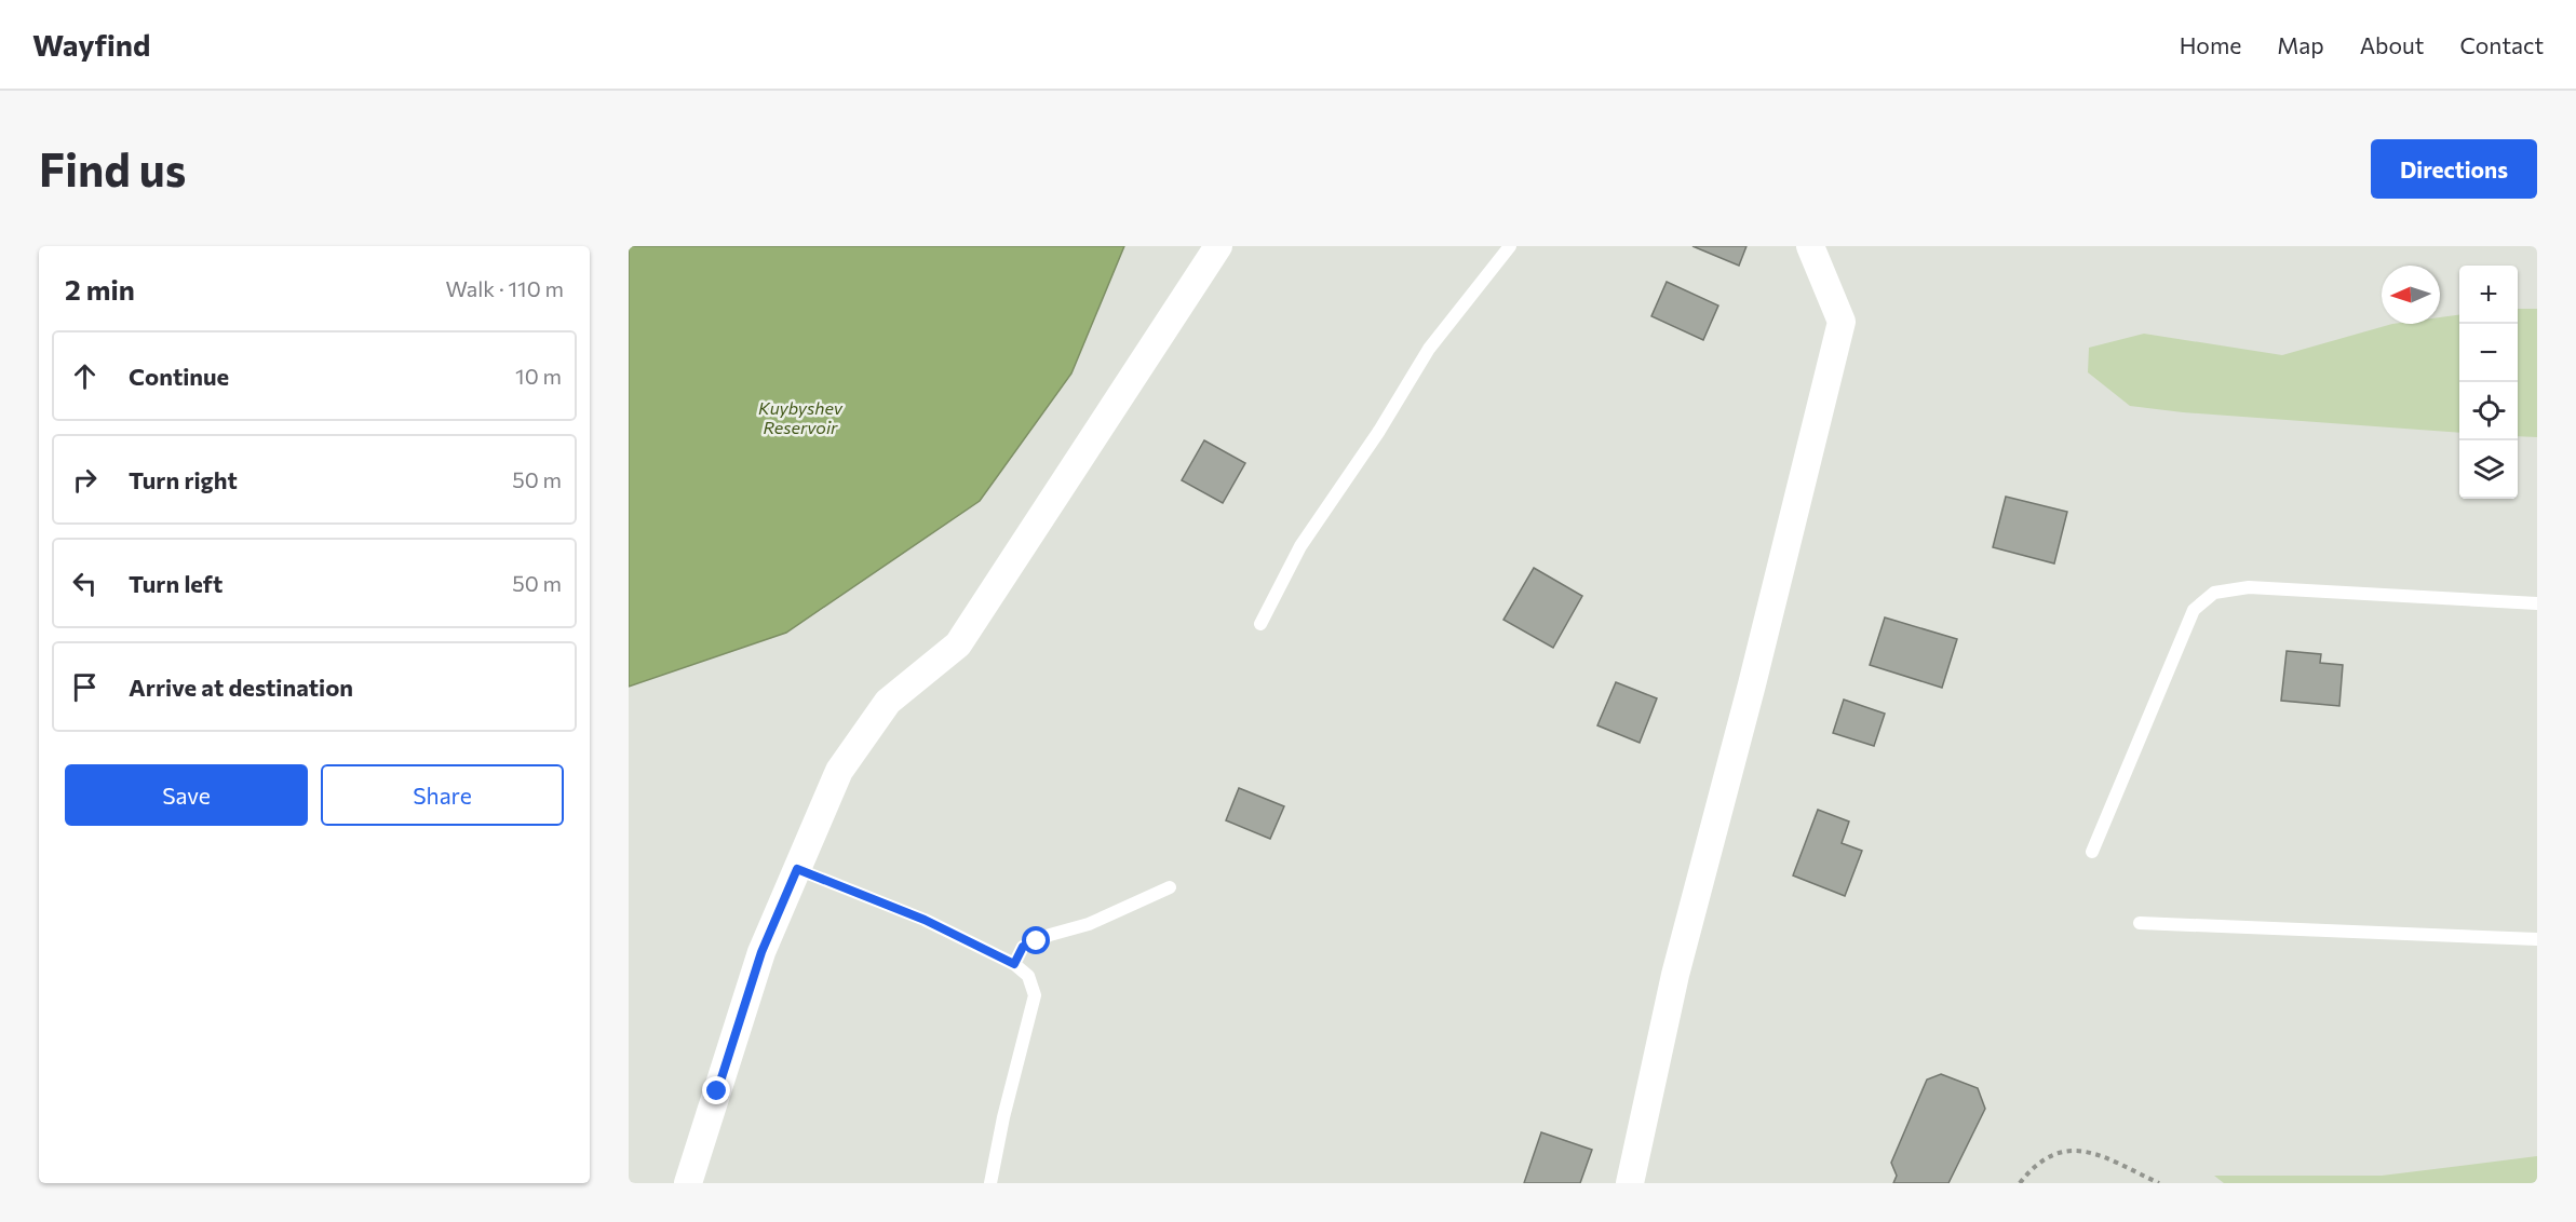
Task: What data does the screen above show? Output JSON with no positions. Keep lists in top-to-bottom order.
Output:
{
  "water": ["Kuybyshev Reservoir"],
  "north": "left",
  "page": {
    "header": "Wayfind",
    "nav": [
      "Home",
      "Map",
      "About",
      "Contact"
    ],
    "buttons": [
      "Directions",
      ["Save", "Share"]
    ],
    "title": "Find us",
    "heading": ["2 min", "Walk · 110 m"],
    "map_buttons": ["+", "−"],
    "list": [
      ["Continue", "10 m"],
      ["Turn right", "50 m"],
      ["Turn left", "50 m"],
      "Arrive at destination"
    ]
  }
}
